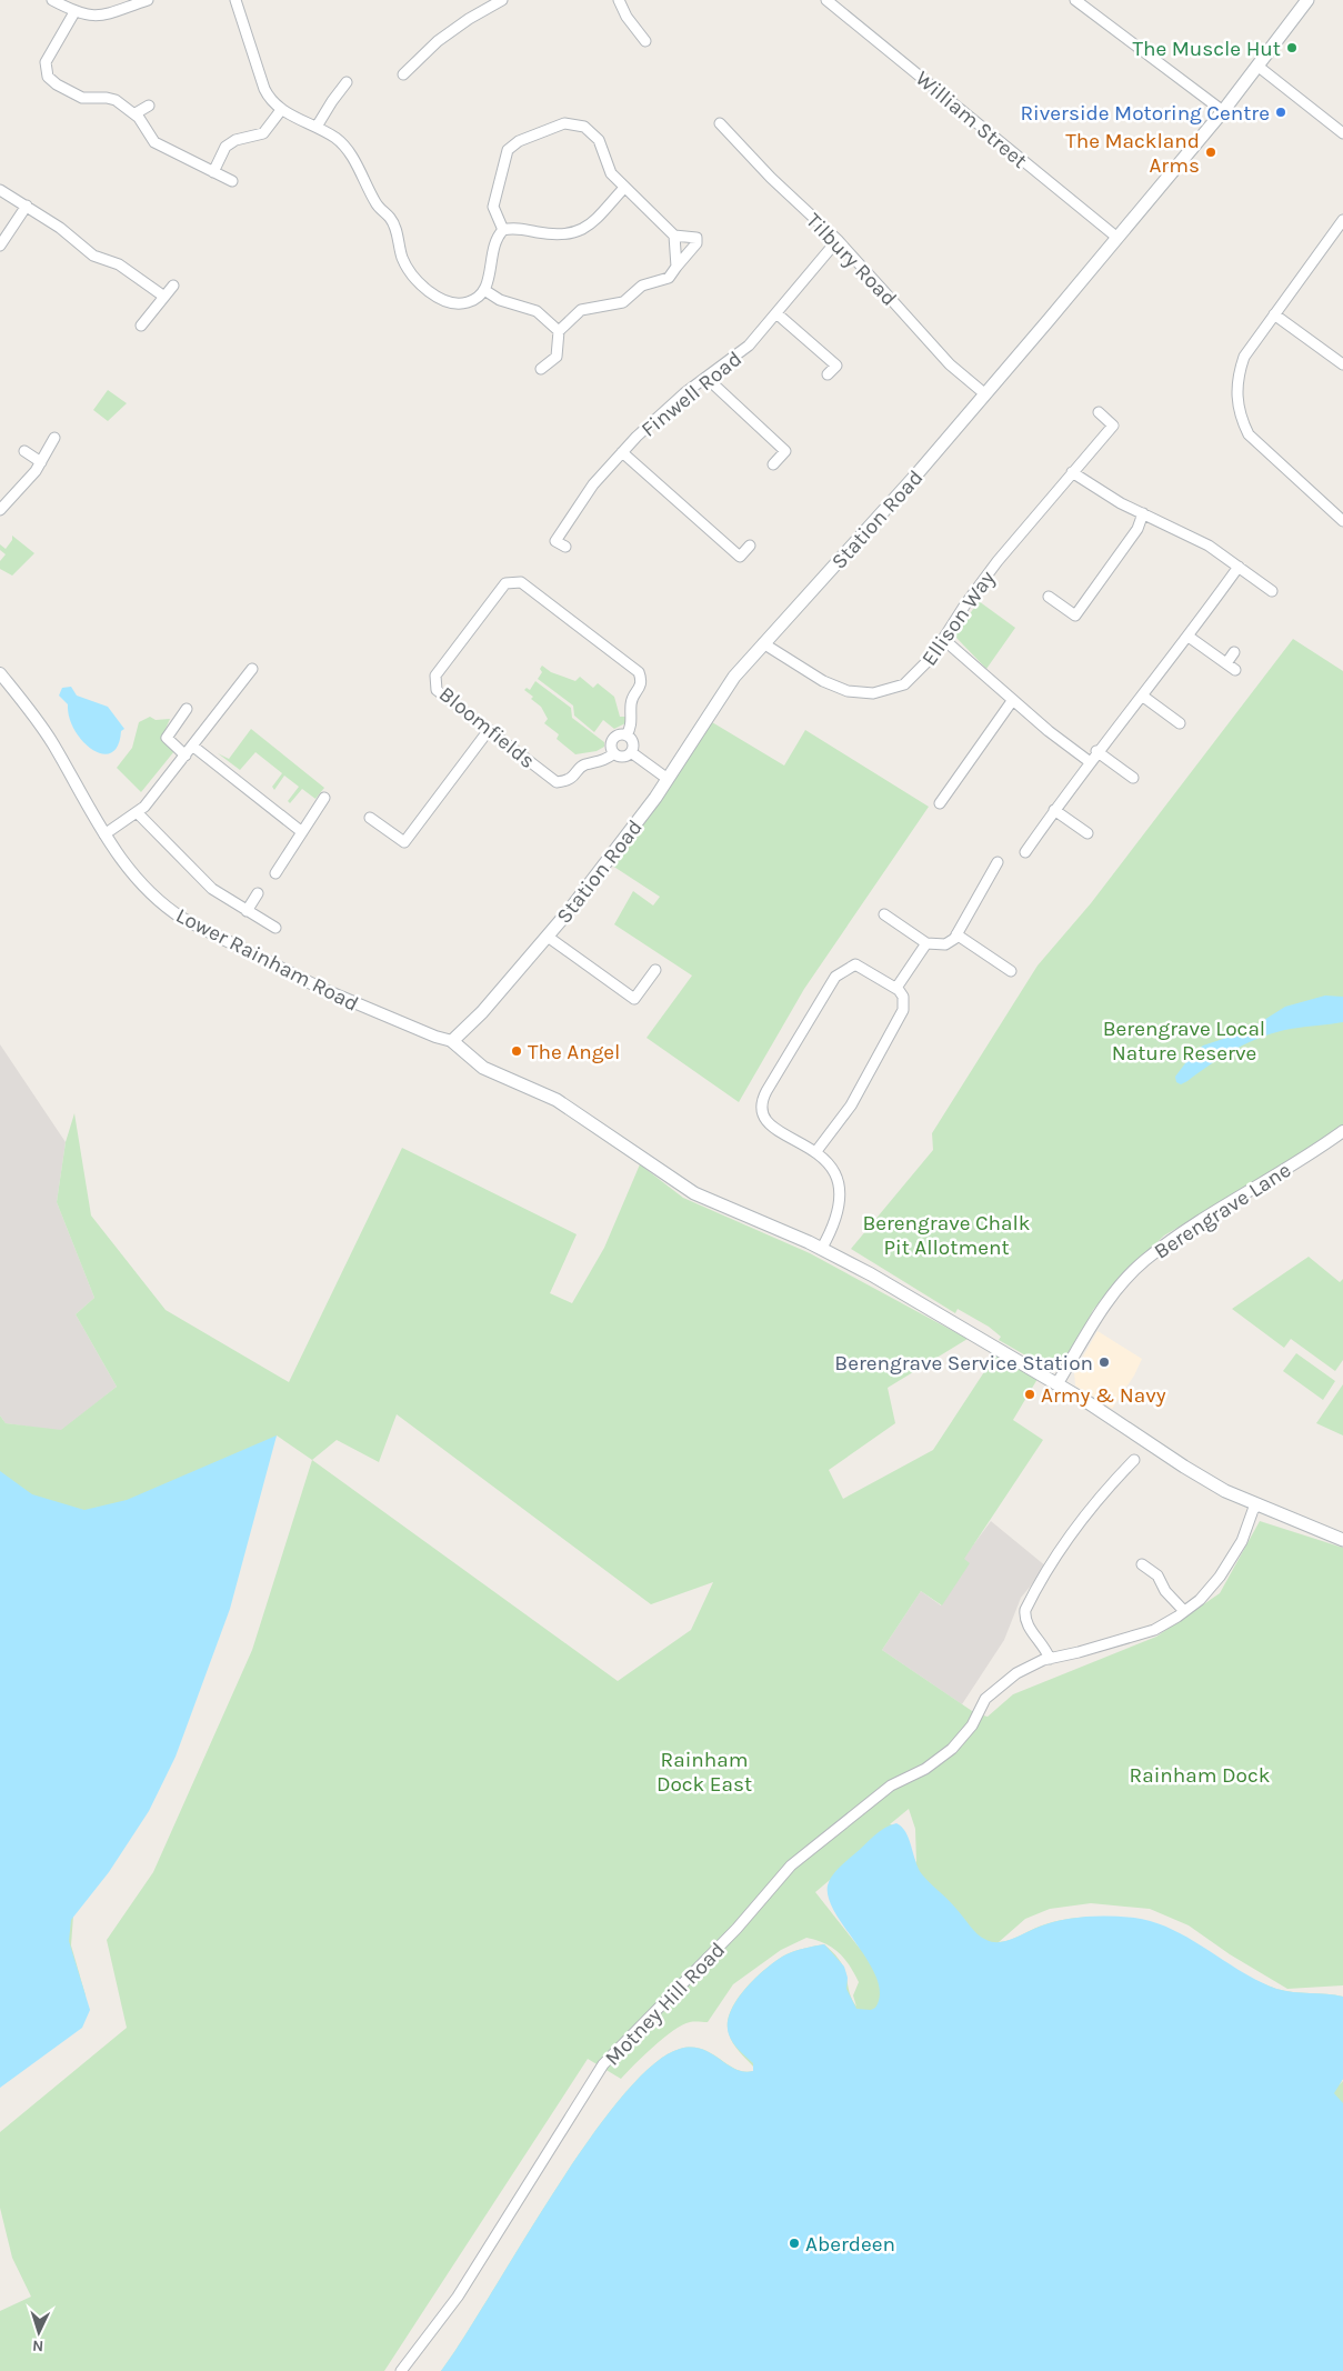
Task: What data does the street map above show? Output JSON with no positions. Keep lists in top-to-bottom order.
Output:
{
  "streets": {
    "main road": ["Station Road"],
    "street": [
      "William Street",
      "Tilbury Road",
      "Finwell Road",
      "Ellison Way",
      "Bloomfields",
      "Lower Rainham Road",
      "Berengrave Lane",
      "Motney Hill Road"
    ]
  },
  "crossings": [
    ["William Street", "Station Road"],
    ["Tilbury Road", "Finwell Road"],
    ["Tilbury Road", "Station Road"],
    ["Station Road", "Ellison Way"],
    ["Station Road", "Lower Rainham Road"]
  ],
  "parks": [
    "Berengrave Local Nature Reserve",
    "Berengrave Chalk Pit Allotment",
    "Rainham Dock East",
    "Rainham Dock"
  ],
  "places": [
    "The Muscle Hut",
    "Riverside Motoring Centre",
    "The Mackland Arms",
    "The Angel",
    "Berengrave Service Station",
    "Army & Navy",
    "Aberdeen"
  ],
  "north": "bottom"
}
